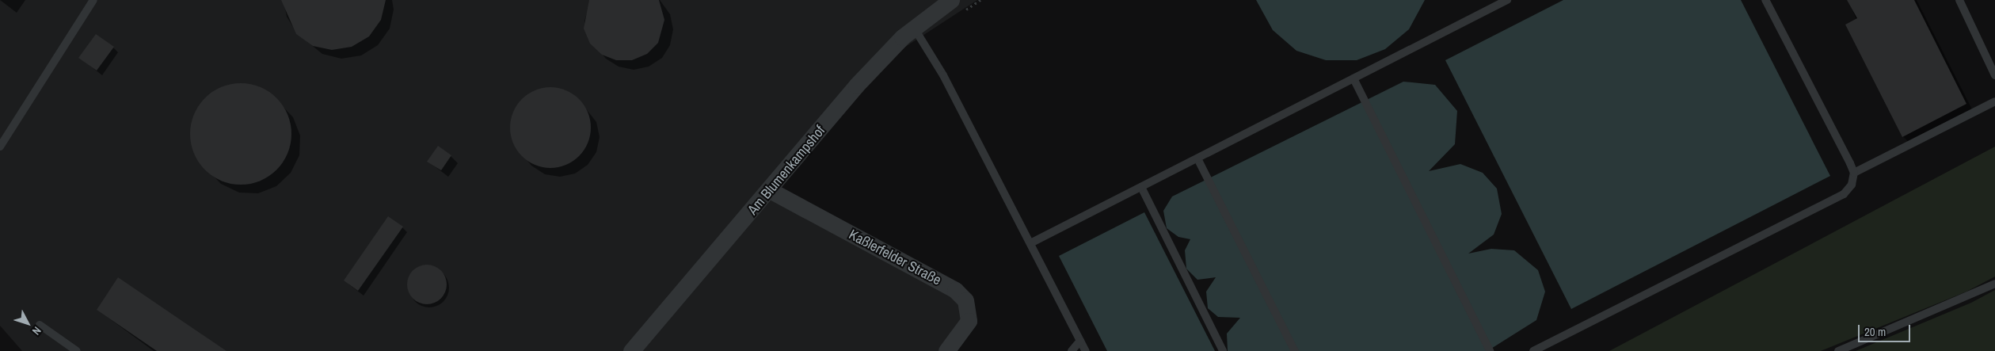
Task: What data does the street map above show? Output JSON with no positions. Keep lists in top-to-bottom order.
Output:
{
  "streets": {
    "street": ["Am Blumenkampshof", "Kaßlerfelder Straße"]
  },
  "crossings": [
    ["Am Blumenkampshof", "Kaßlerfelder Straße"]
  ],
  "scale_bar": "20 m",
  "north": "bottom right"
}
